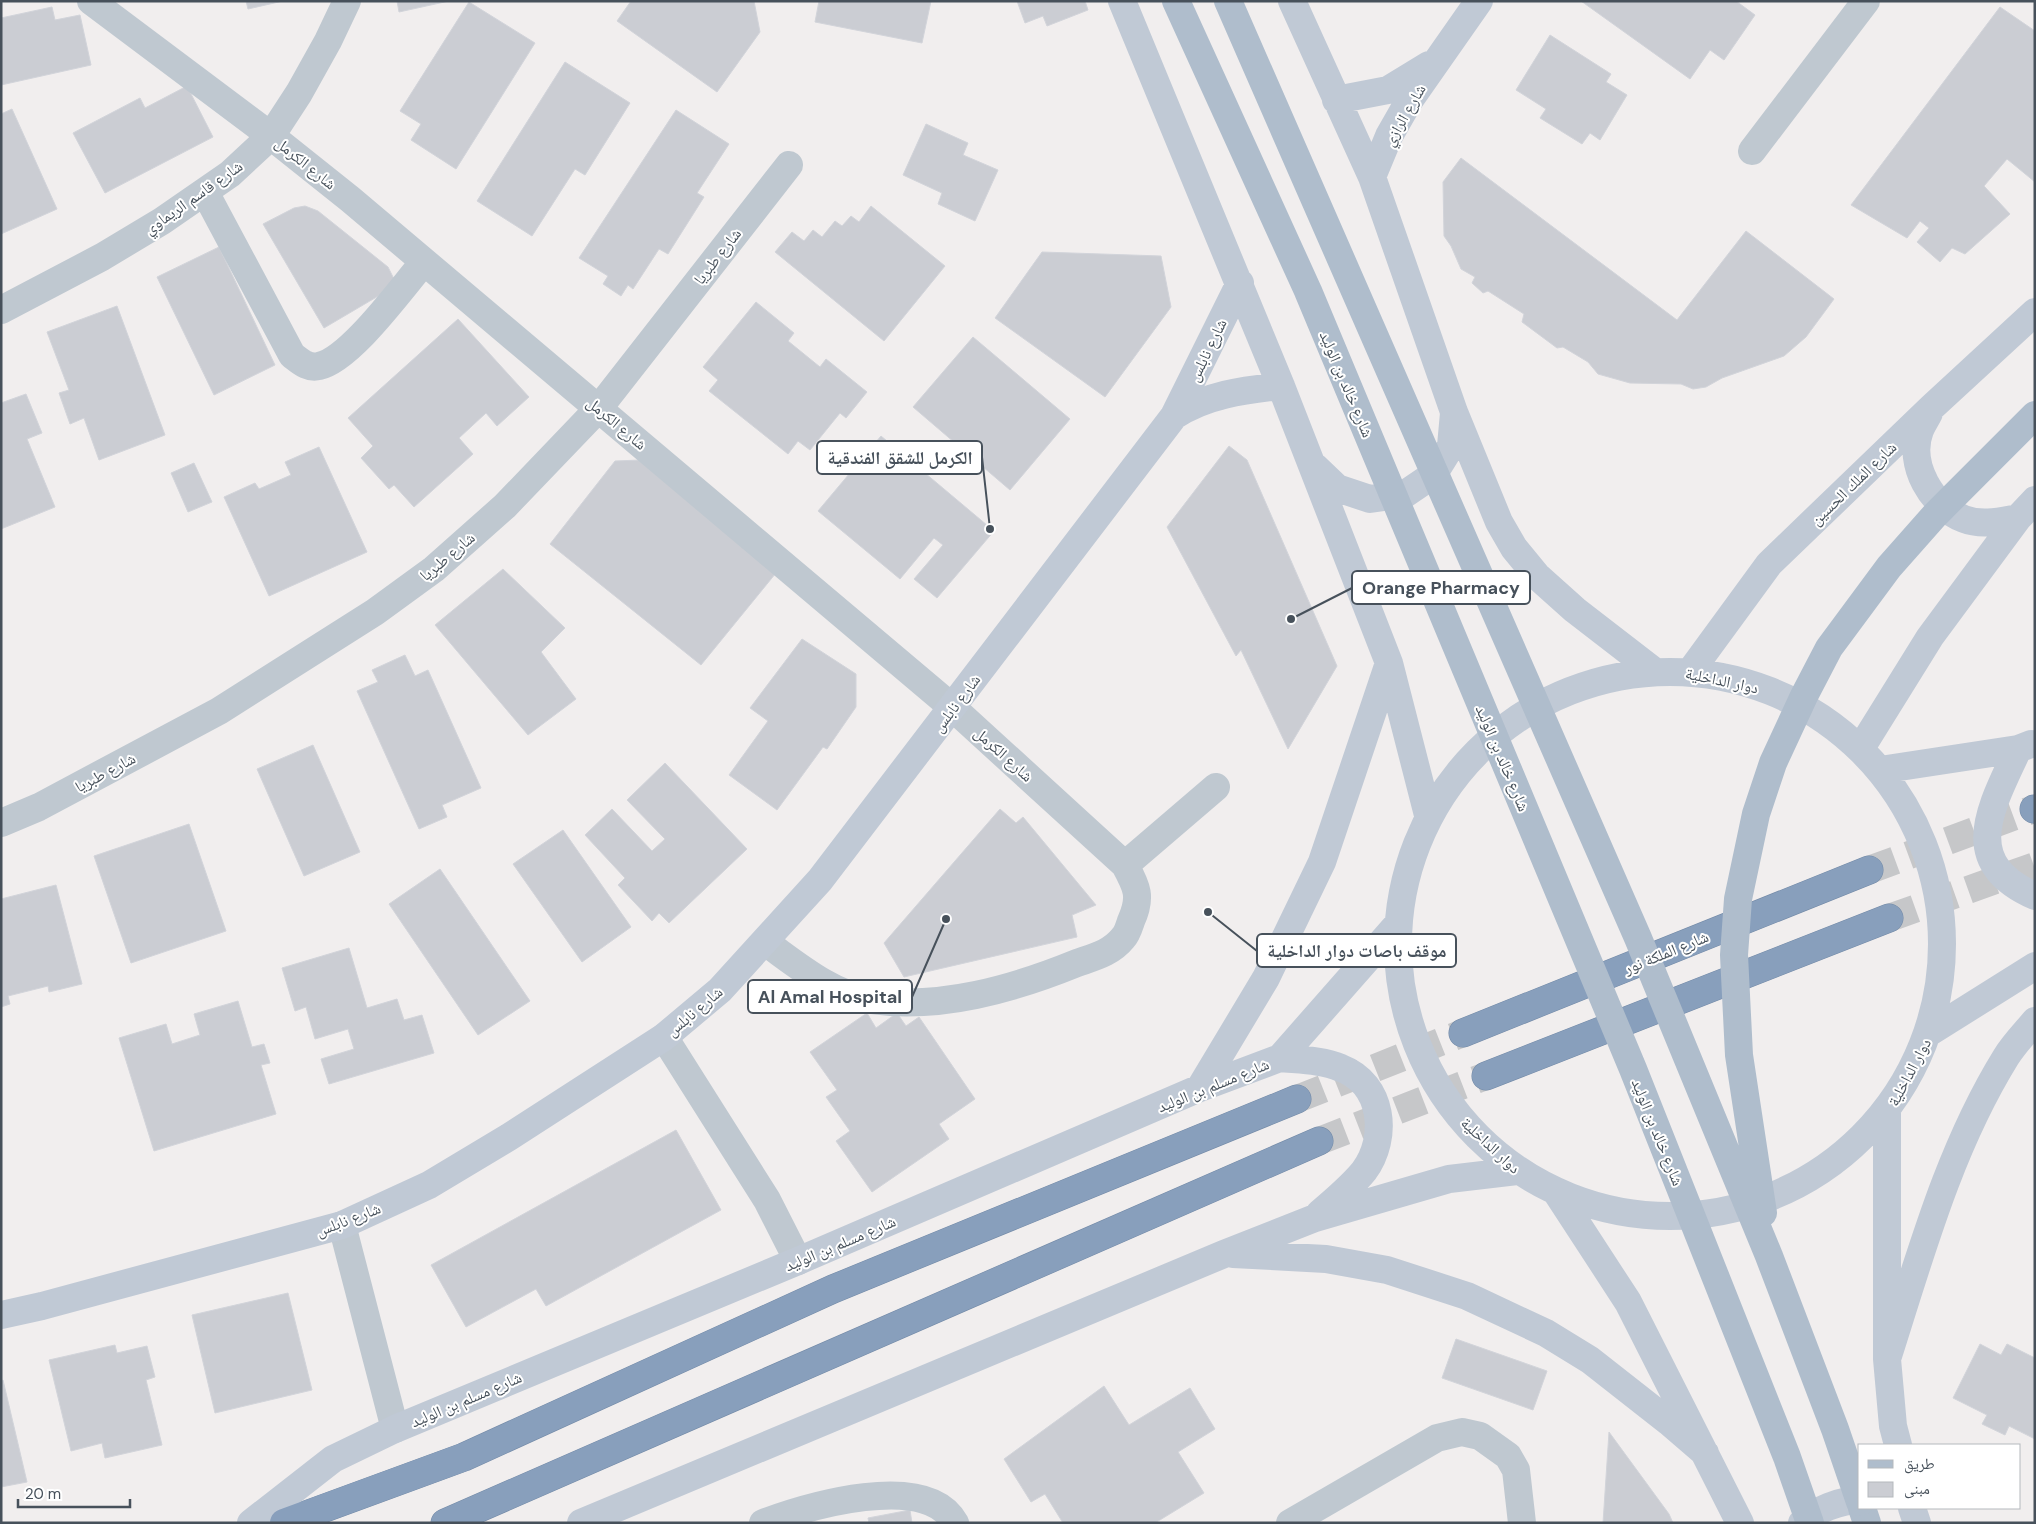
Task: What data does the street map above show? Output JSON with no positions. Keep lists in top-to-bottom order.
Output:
{
  "streets": {
    "highway": ["شارع الملكة نور"],
    "main road": ["شارع خالد بن الوليد"],
    "street": [
      "شارع الرازي",
      "شارع الكرمل",
      "شارع قاسم الريماوي",
      "شارع طبريا",
      "شارع نابلس",
      "شارع الملك الحسين",
      "دوار الداخلية",
      "شارع مسلم بن الوليد"
    ]
  },
  "crossings": [
    ["شارع الكرمل", "شارع قاسم الريماوي"],
    ["شارع الكرمل", "شارع طبريا"],
    ["شارع الكرمل", "شارع نابلس"],
    ["شارع الملك الحسين", "دوار الداخلية"],
    ["دوار الداخلية", "شارع مسلم بن الوليد"]
  ],
  "places": [
    "الكرمل للشقق الفندقية",
    "Orange Pharmacy",
    "موقف باصات دوار الداخلية",
    "Al Amal Hospital"
  ],
  "legend": ["طريق", "مبنى"],
  "scale_bar": "20 m"
}
